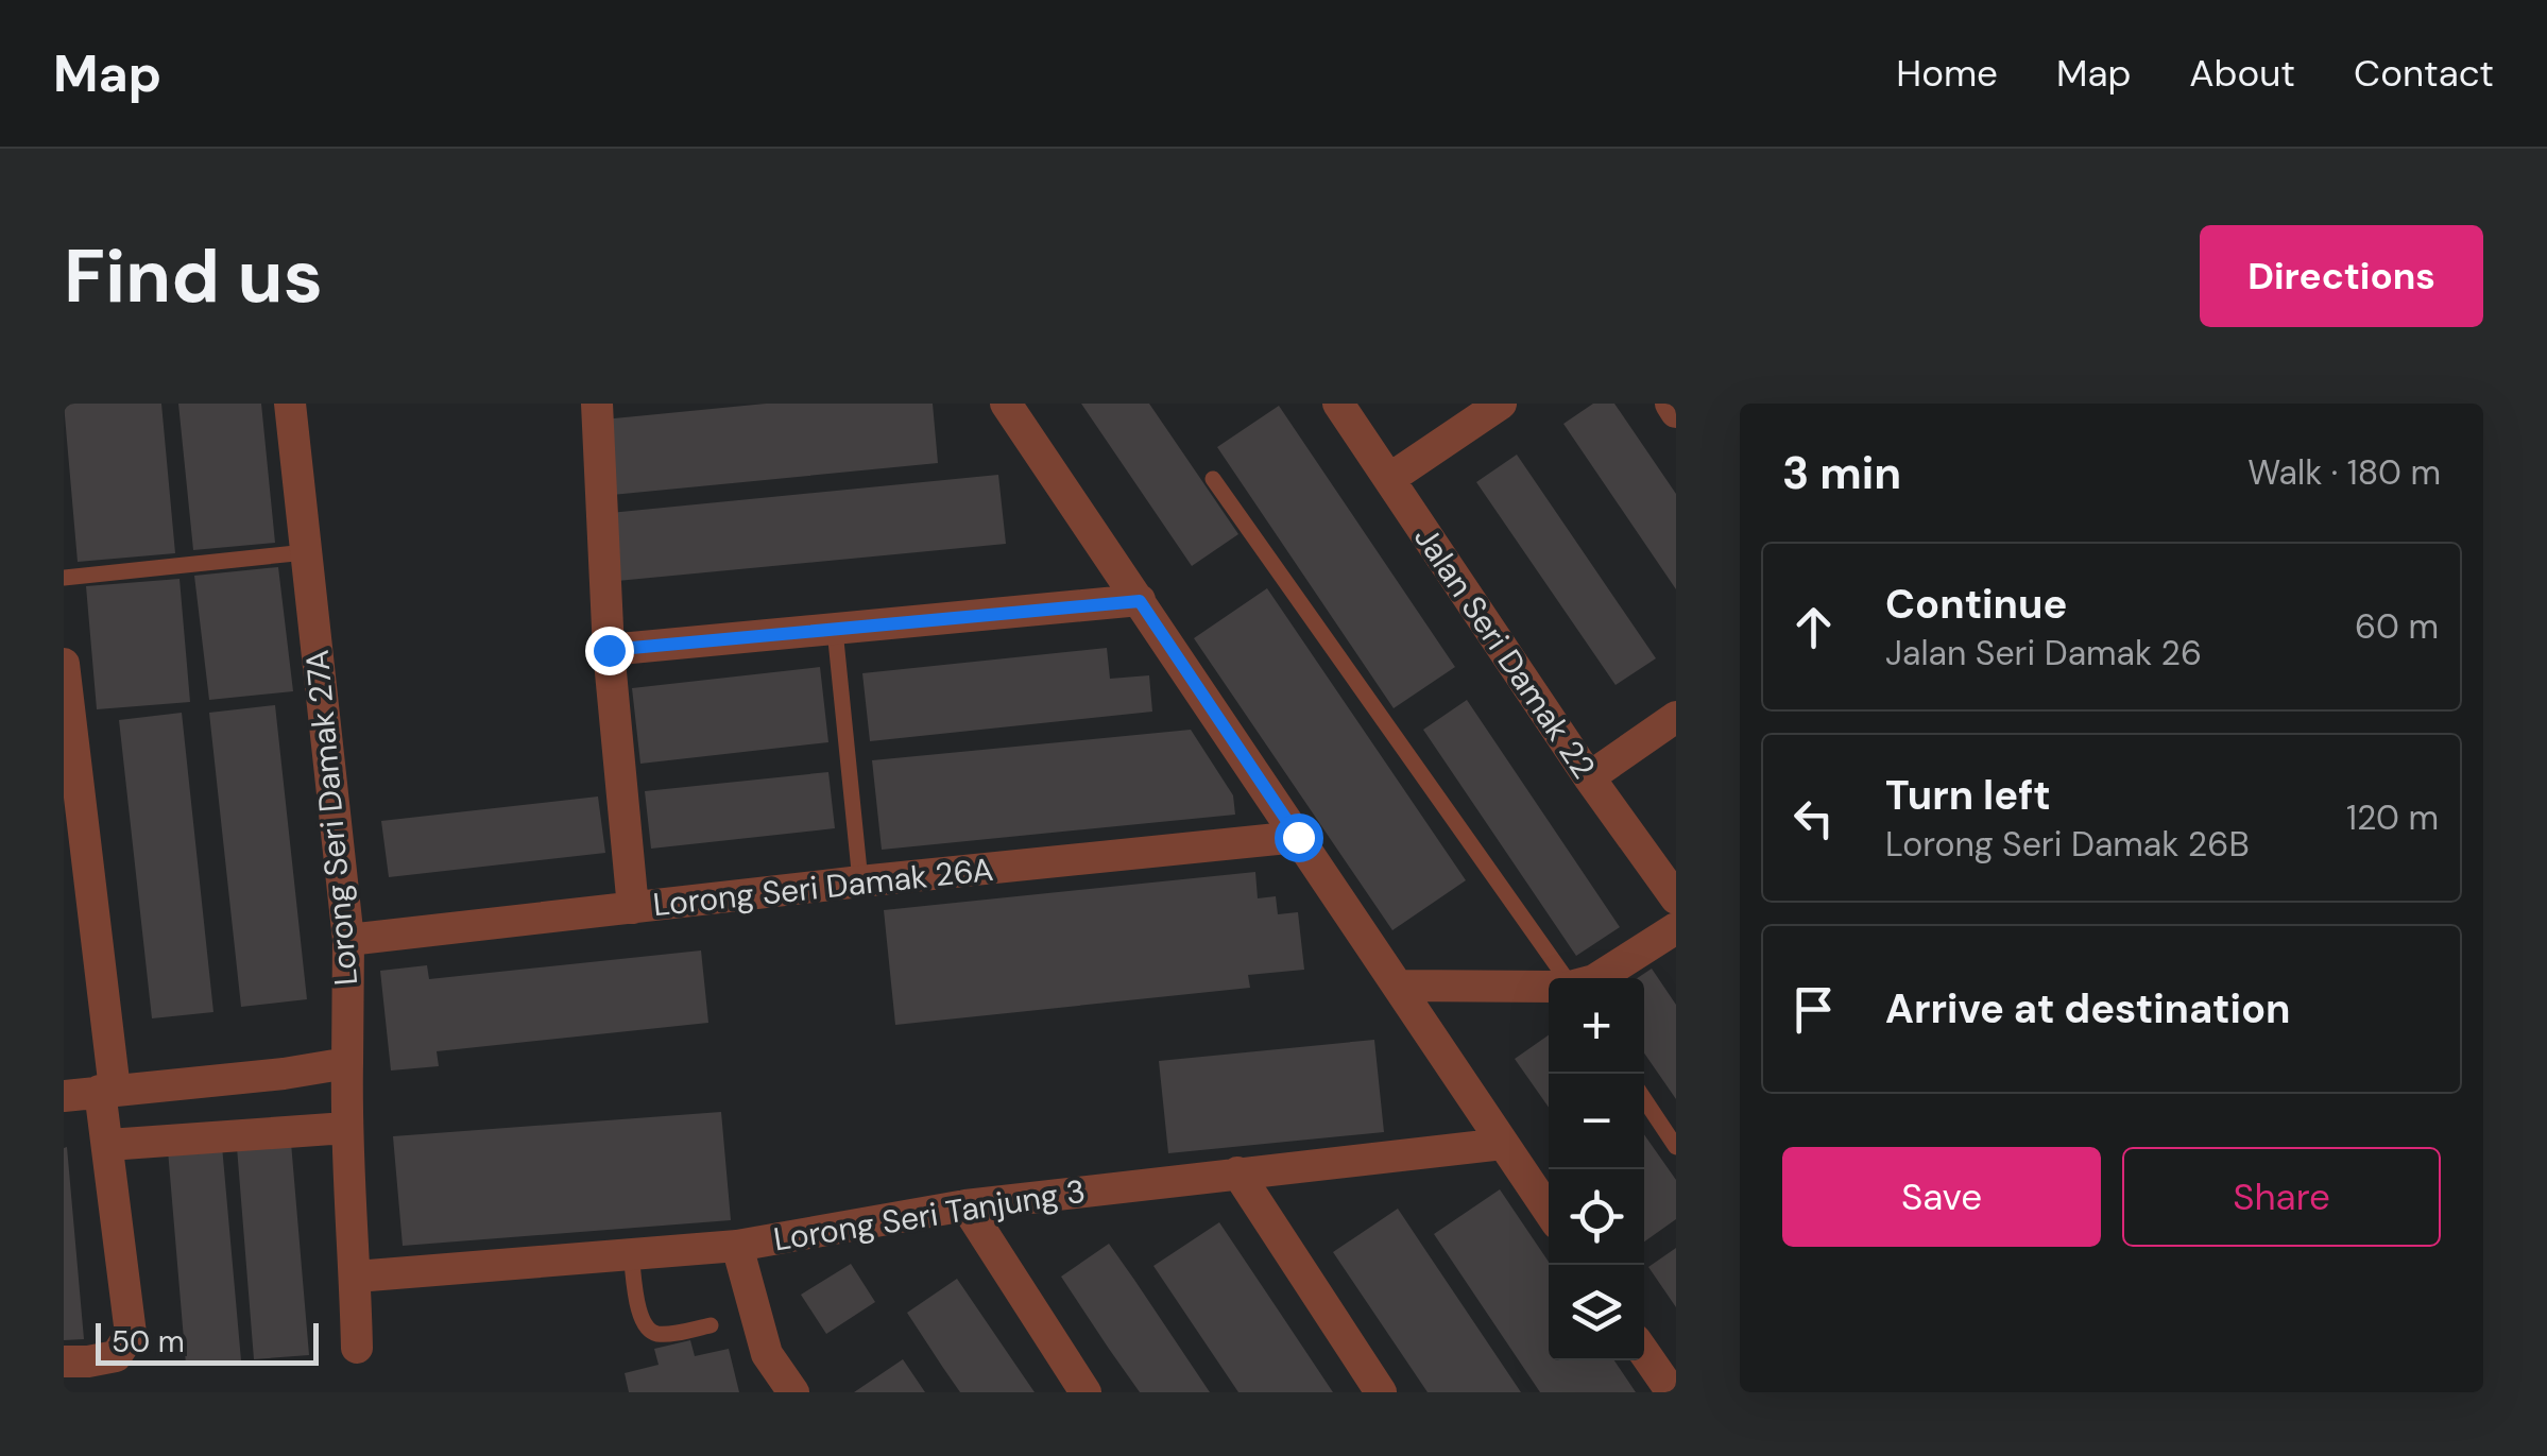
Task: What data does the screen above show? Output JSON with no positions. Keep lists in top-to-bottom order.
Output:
{
  "streets": {
    "street": [
      "Jalan Seri Damak 22",
      "Lorong Seri Damak 27A",
      "Lorong Seri Damak 26A",
      "Lorong Seri Tanjung 3"
    ]
  },
  "crossings": [
    ["Lorong Seri Damak 27A", "Lorong Seri Damak 26A"],
    ["Lorong Seri Damak 27A", "Lorong Seri Tanjung 3"]
  ],
  "scale_bar": "50 m",
  "page": {
    "header": "Map",
    "nav": [
      "Home",
      "Map",
      "About",
      "Contact"
    ],
    "buttons": [
      "Directions",
      ["Save", "Share"]
    ],
    "title": "Find us",
    "heading": ["3 min", "Walk · 180 m"],
    "list": [
      ["Continue", "Jalan Seri Damak 26", "60 m"],
      ["Turn left", "Lorong Seri Damak 26B", "120 m"],
      "Arrive at destination"
    ],
    "map_buttons": ["+", "−"],
    "scale": "50 m"
  }
}
